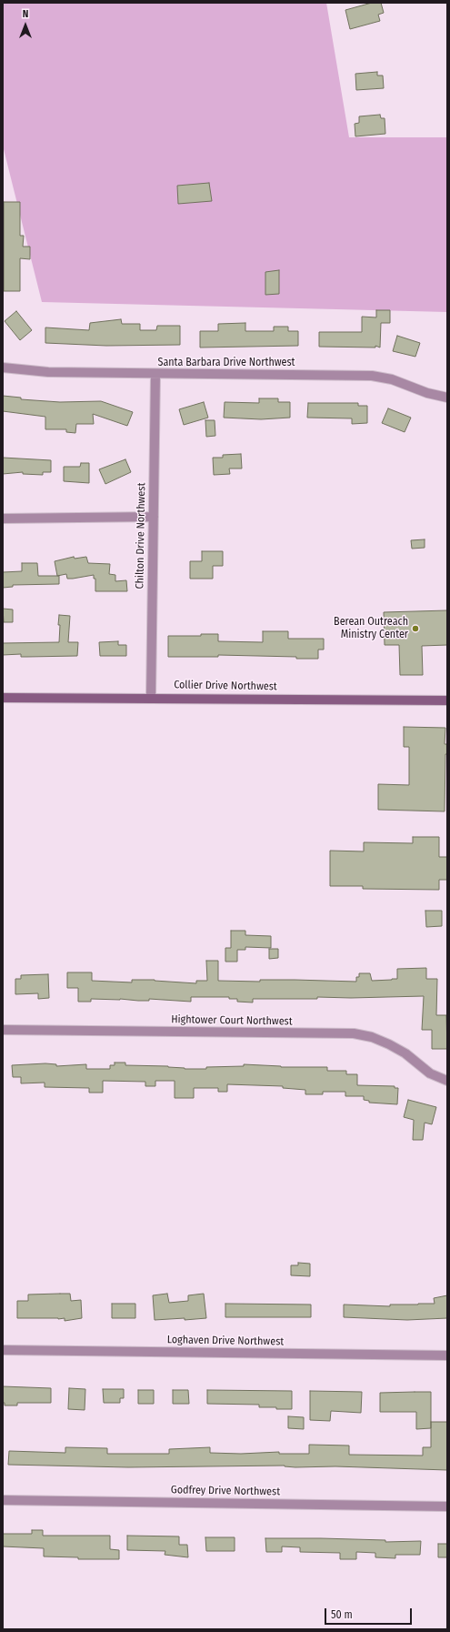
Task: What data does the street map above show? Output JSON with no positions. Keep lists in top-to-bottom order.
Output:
{
  "streets": {
    "main road": ["Collier Drive Northwest"],
    "street": [
      "Santa Barbara Drive Northwest",
      "Chilton Drive Northwest",
      "Hightower Court Northwest",
      "Loghaven Drive Northwest",
      "Godfrey Drive Northwest"
    ]
  },
  "crossings": [
    ["Santa Barbara Drive Northwest", "Chilton Drive Northwest"],
    ["Chilton Drive Northwest", "Collier Drive Northwest"]
  ],
  "places": ["Berean Outreach Ministry Center"],
  "scale_bar": "50 m",
  "north": "top"
}
